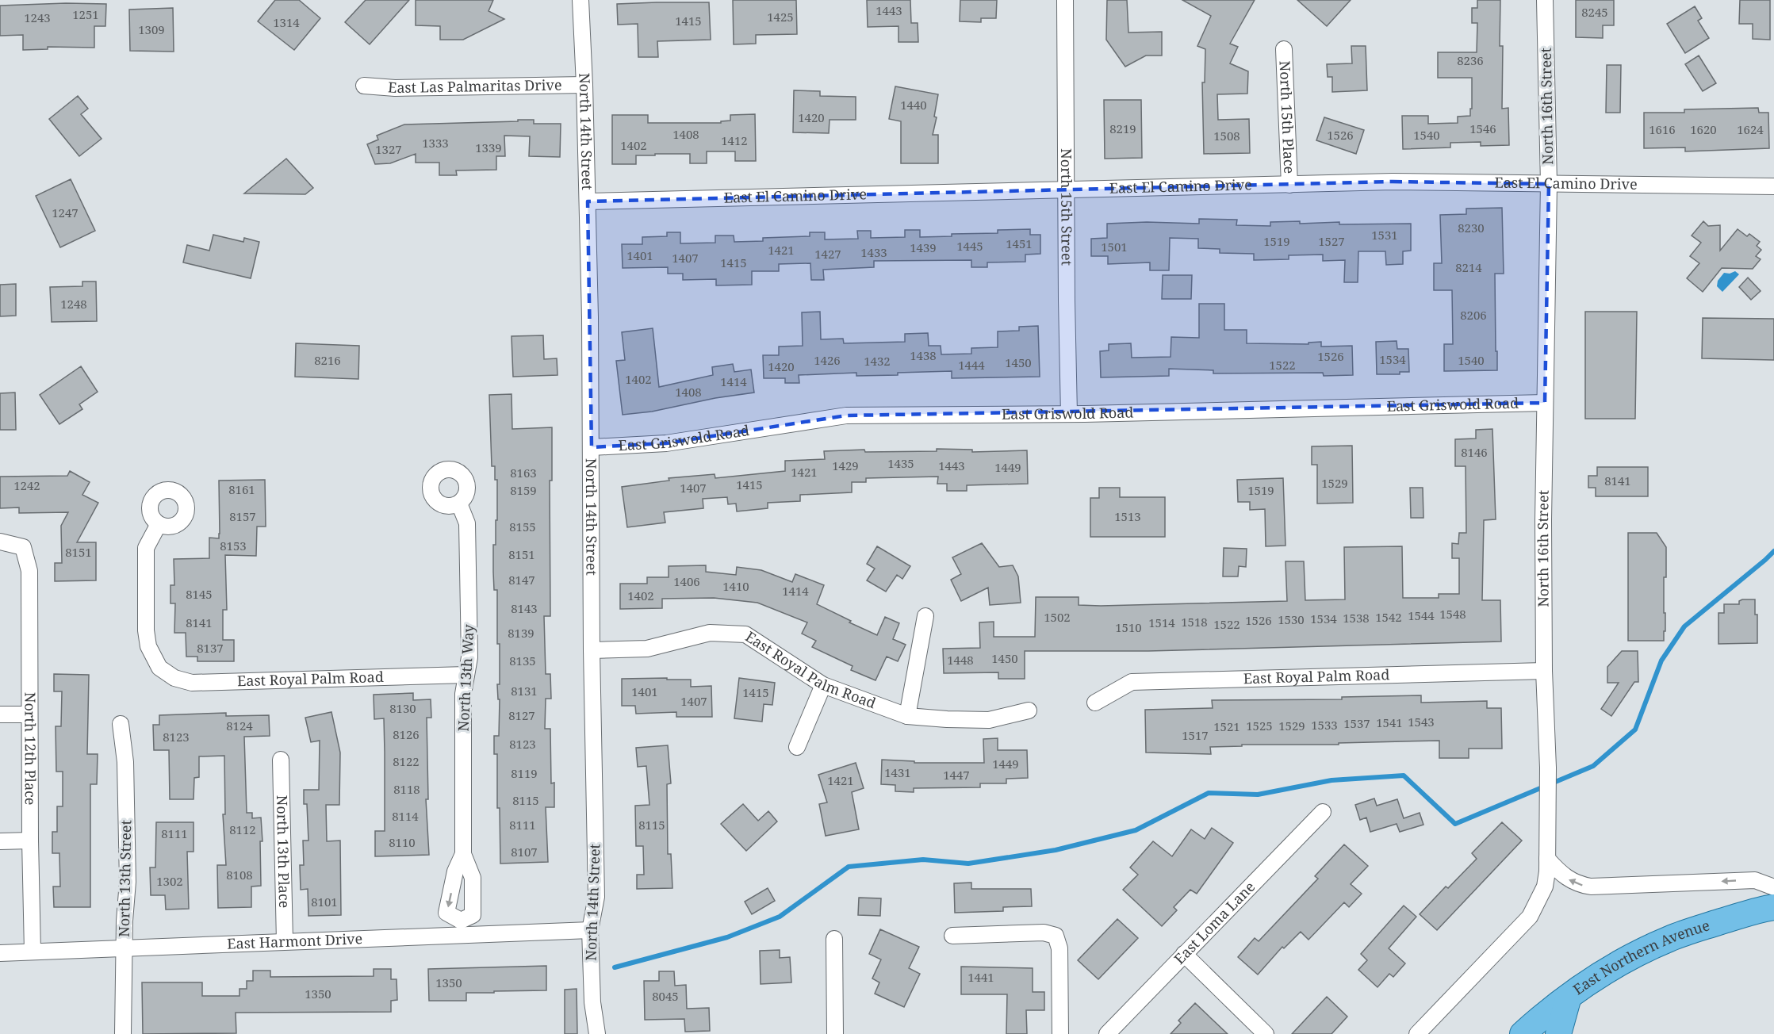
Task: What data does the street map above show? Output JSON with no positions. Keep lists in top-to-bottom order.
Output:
{
  "streets": {
    "main road": ["East Northern Avenue"],
    "street": [
      "East Las Palmaritas Drive",
      "North 16th Street",
      "North 15th Place",
      "North 14th Street",
      "East El Camino Drive",
      "North 15th Street",
      "East Griswold Road",
      "East Royal Palm Road",
      "North 13th Way",
      "North 12th Place",
      "North 13th Place",
      "North 13th Street",
      "East Loma Lane",
      "East Harmont Drive"
    ]
  },
  "crossings": [
    ["East Las Palmaritas Drive", "North 14th Street"],
    ["North 16th Street", "East El Camino Drive"],
    ["North 16th Street", "East Griswold Road"],
    ["North 16th Street", "East Royal Palm Road"],
    ["North 15th Place", "East El Camino Drive"],
    ["North 14th Street", "East El Camino Drive"],
    ["North 14th Street", "East Griswold Road"],
    ["North 14th Street", "East Royal Palm Road"],
    ["North 14th Street", "East Harmont Drive"],
    ["East El Camino Drive", "North 15th Street"],
    ["North 15th Street", "East Griswold Road"],
    ["East Royal Palm Road", "North 13th Way"],
    ["North 13th Way", "East Harmont Drive"],
    ["North 12th Place", "East Harmont Drive"],
    ["North 13th Place", "East Harmont Drive"],
    ["North 13th Street", "East Harmont Drive"]
  ],
  "house_numbers": [
    "1443",
    "8245",
    "1251",
    "1425",
    "1243",
    "1415",
    "1314",
    "1309",
    "8236",
    "1440",
    "1420",
    "8219",
    "1546",
    "1616",
    "1620",
    "1624",
    "1408",
    "1526",
    "1540",
    "1508",
    "1412",
    "1333",
    "1402",
    "1339",
    "1327",
    "1247",
    "8230",
    "1531",
    "1519",
    "1527",
    "1451",
    "1445",
    "1501",
    "1439",
    "1421",
    "1433",
    "1427",
    "1401",
    "1407",
    "1415",
    "8214",
    "1248",
    "8206",
    "1438",
    "1526",
    "1534",
    "8216",
    "1426",
    "1540",
    "1432",
    "1450",
    "1444",
    "1522",
    "1420",
    "1402",
    "1414",
    "1408",
    "8146",
    "1435",
    "1429",
    "1443",
    "1449",
    "1421",
    "8163",
    "8141",
    "1529",
    "1415",
    "1242",
    "1407",
    "8161",
    "8159",
    "1519",
    "8157",
    "1513",
    "8155",
    "8153",
    "8151",
    "8151",
    "8147",
    "1406",
    "1410",
    "1414",
    "8145",
    "1402",
    "8143",
    "1548",
    "1544",
    "1502",
    "1542",
    "1538",
    "1534",
    "1530",
    "1526",
    "1518",
    "8141",
    "1514",
    "1522",
    "1510",
    "8139",
    "8137",
    "1450",
    "1448",
    "8135",
    "8131",
    "1401",
    "1415",
    "1407",
    "8130",
    "8127",
    "1543",
    "1541",
    "1537",
    "1533",
    "8124",
    "1525",
    "1529",
    "1521",
    "8126",
    "1517",
    "8123",
    "8123",
    "8122",
    "1449",
    "1431",
    "8119",
    "1447",
    "1421",
    "8118",
    "8115",
    "8114",
    "8111",
    "8115",
    "8112",
    "8111",
    "8110",
    "8107",
    "8108",
    "1302",
    "8101",
    "1441",
    "1350",
    "1350",
    "8045"
  ]
}
